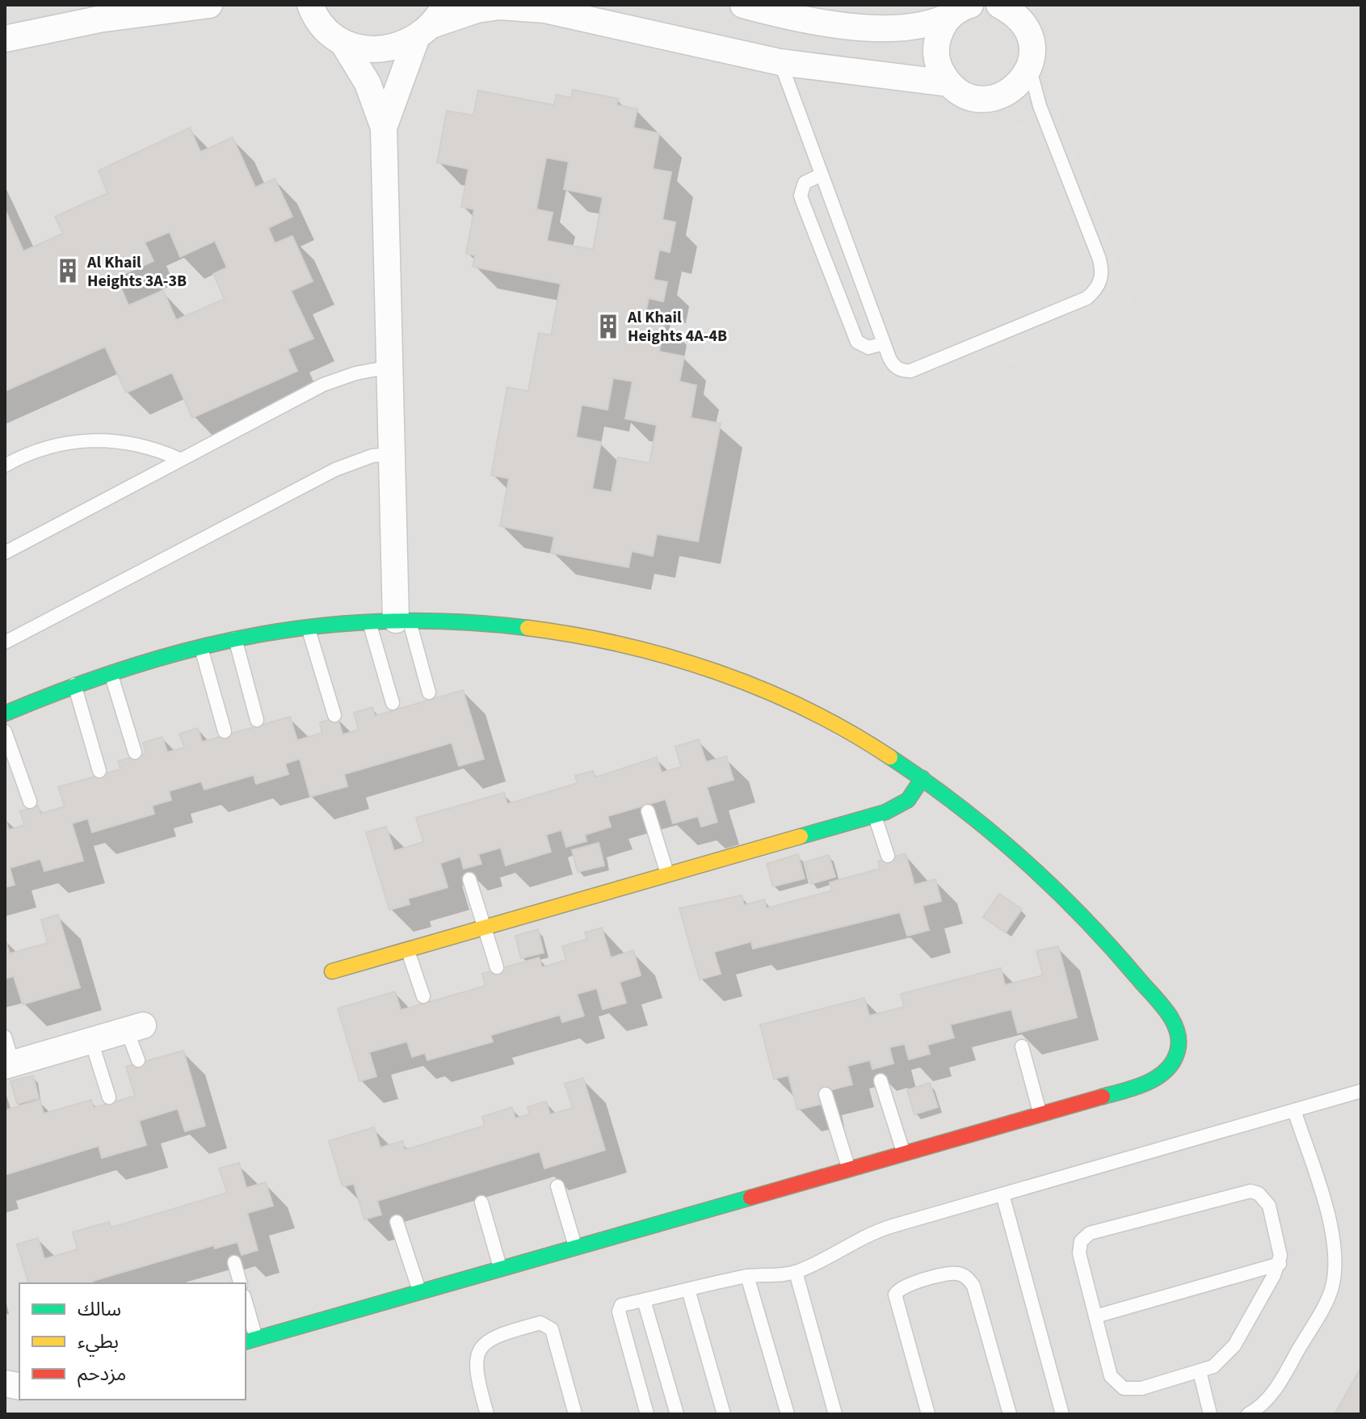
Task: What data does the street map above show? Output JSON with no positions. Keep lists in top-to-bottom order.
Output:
{
  "places": {
    "building": ["Al Khail Heights 3A-3B", "Al Khail Heights 4A-4B"]
  },
  "legend": ["سالك", "بطيء", "مزدحم"]
}
